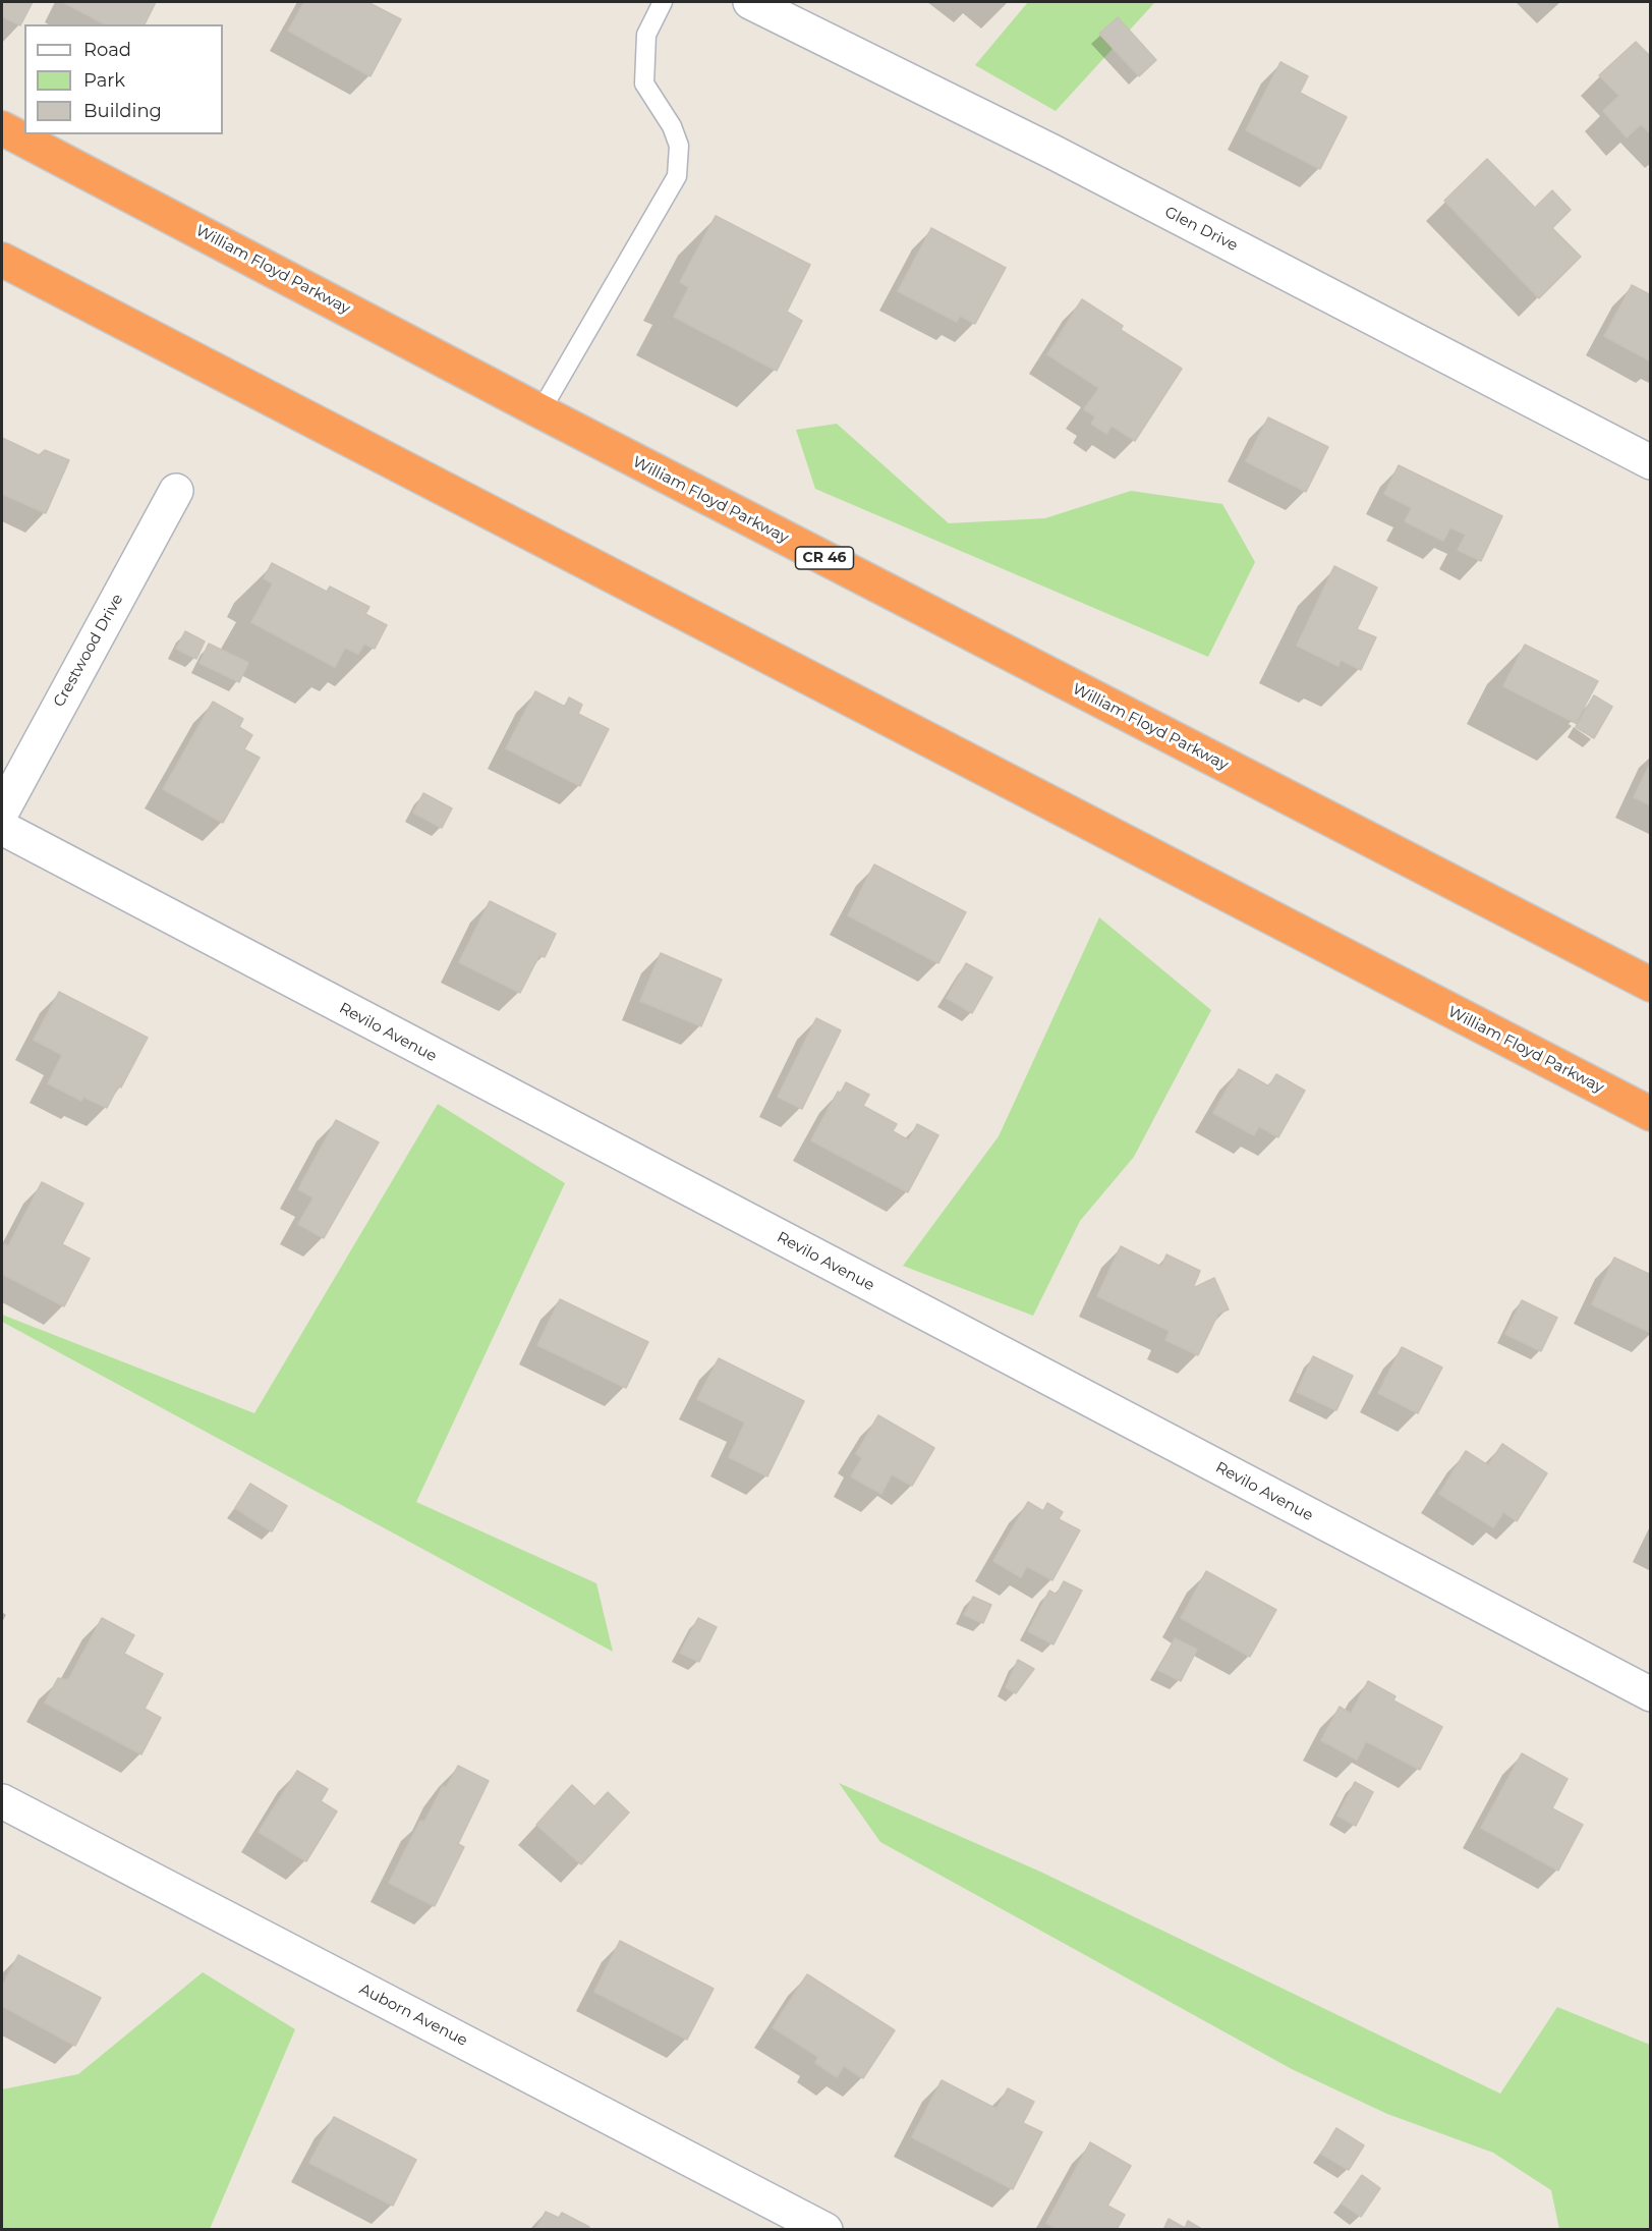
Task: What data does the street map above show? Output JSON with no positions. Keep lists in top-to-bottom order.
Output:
{
  "streets": {
    "highway": ["William Floyd Parkway", "CR 46"],
    "street": [
      "Glen Drive",
      "Crestwood Drive",
      "Revilo Avenue",
      "Auborn Avenue"
    ]
  },
  "legend": ["Road", "Park", "Building"]
}
